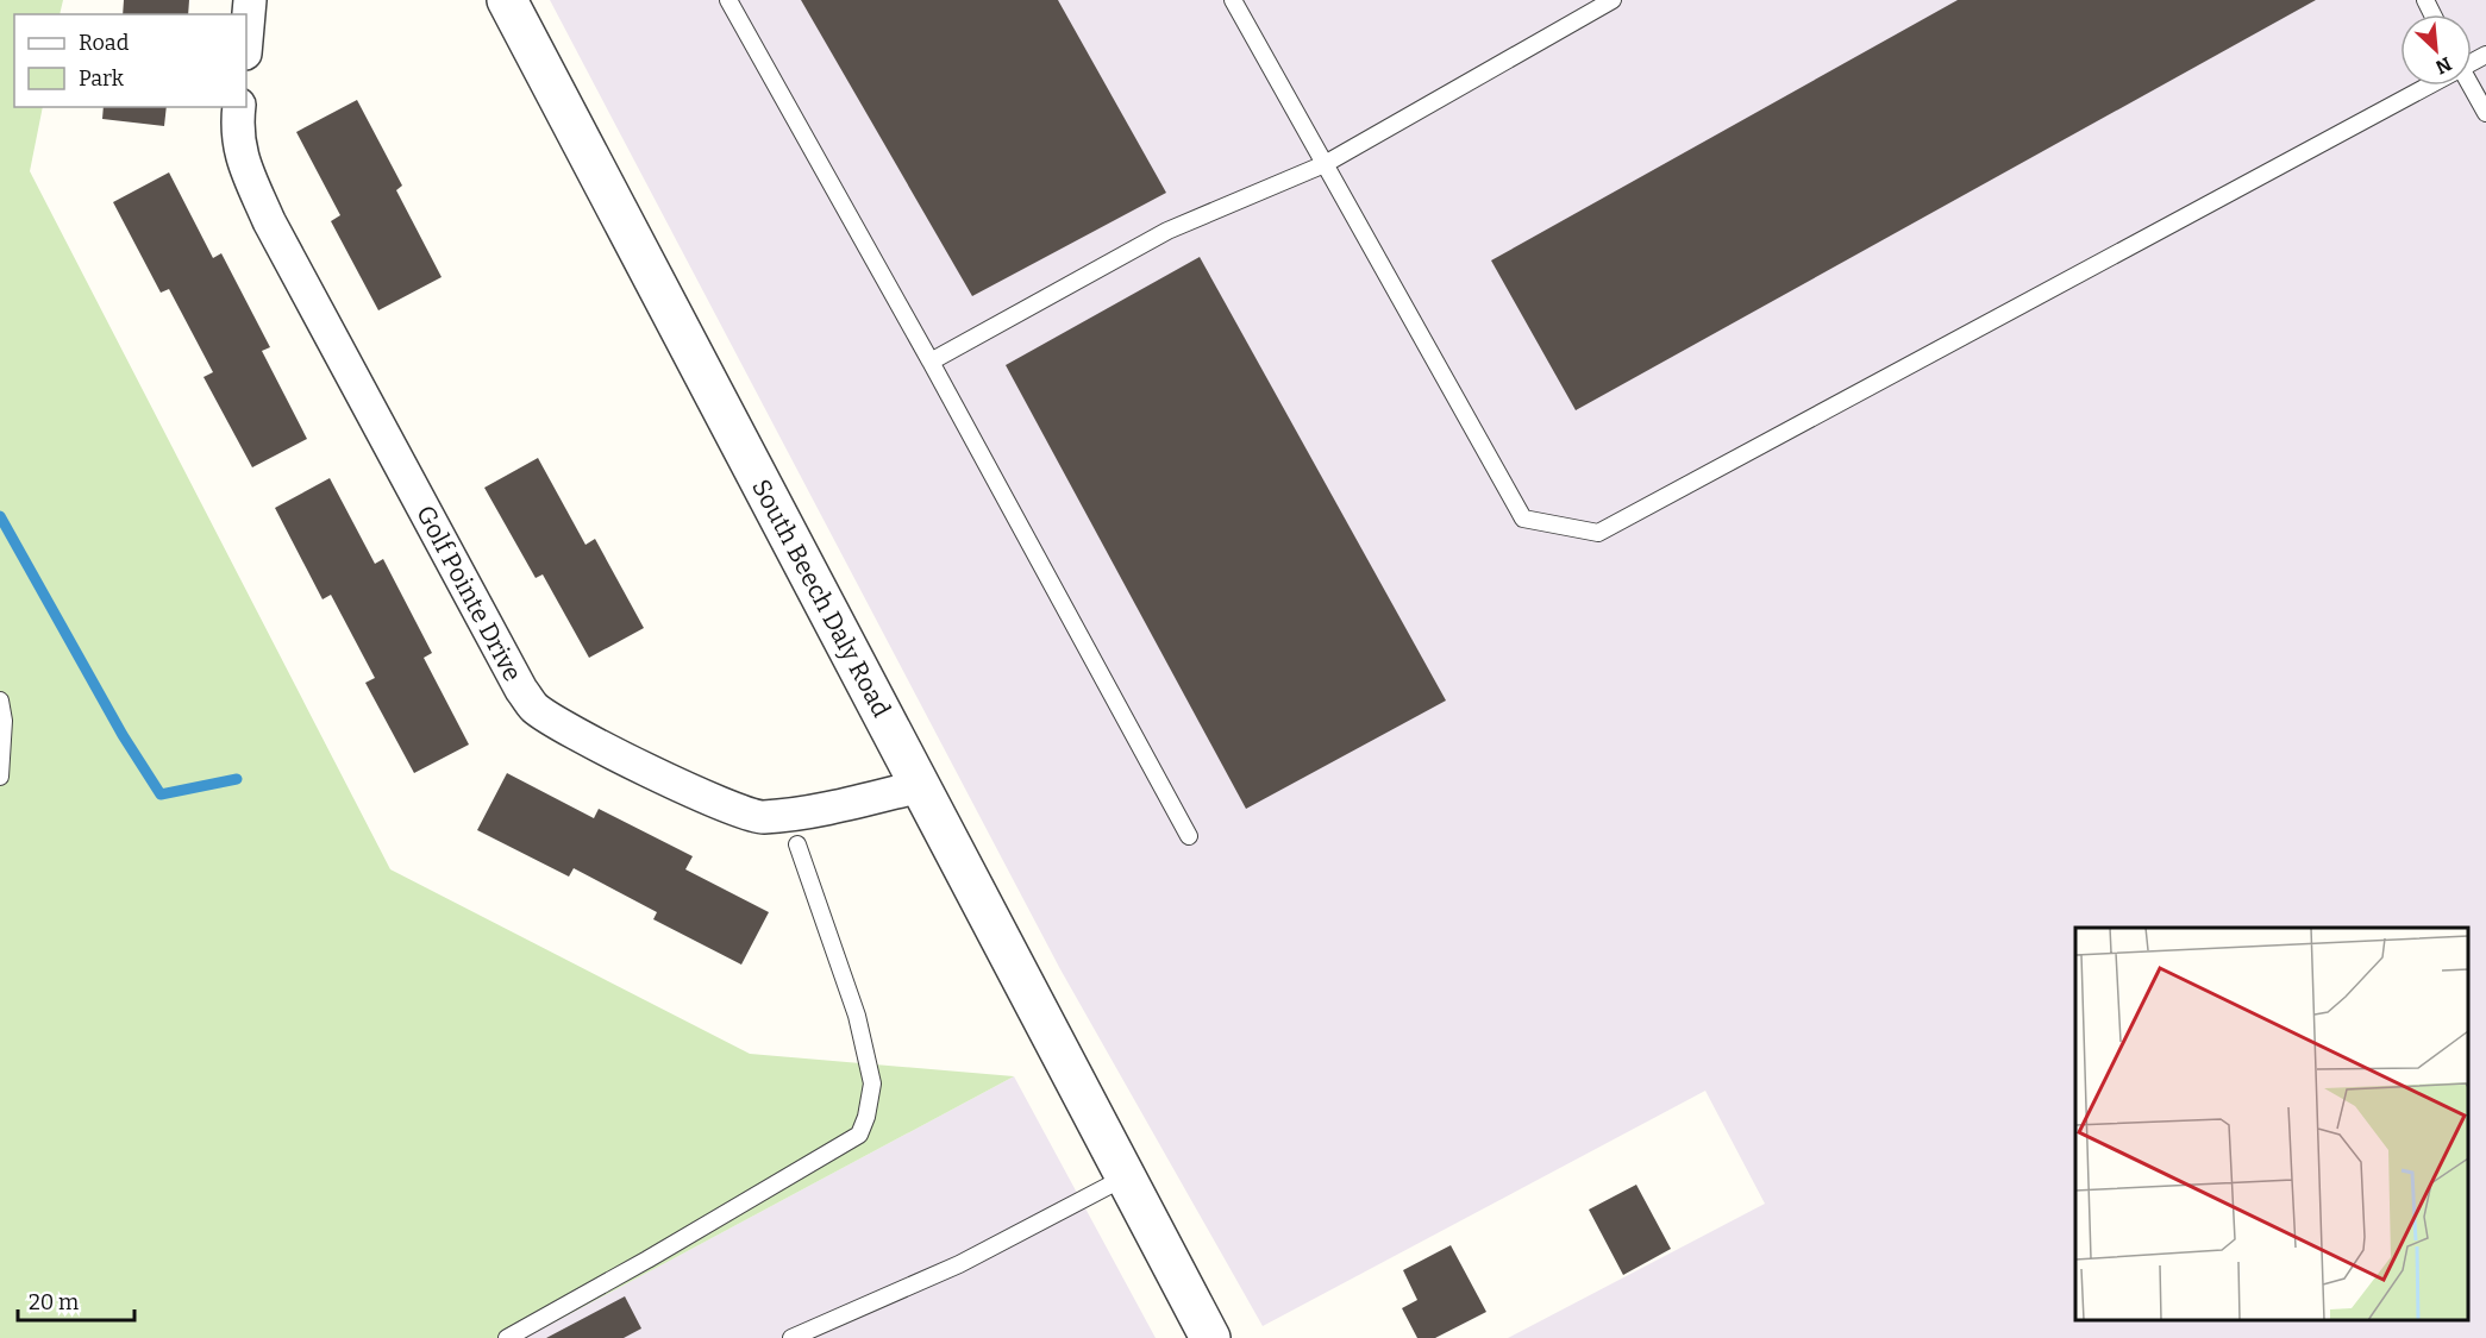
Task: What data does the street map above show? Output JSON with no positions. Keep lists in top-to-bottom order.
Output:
{
  "streets": {
    "street": ["Golf Pointe Drive", "South Beech Daly Road"]
  },
  "crossings": [
    ["Golf Pointe Drive", "South Beech Daly Road"]
  ],
  "legend": ["Road", "Park"],
  "scale_bar": "20 m",
  "north": "bottom right"
}
